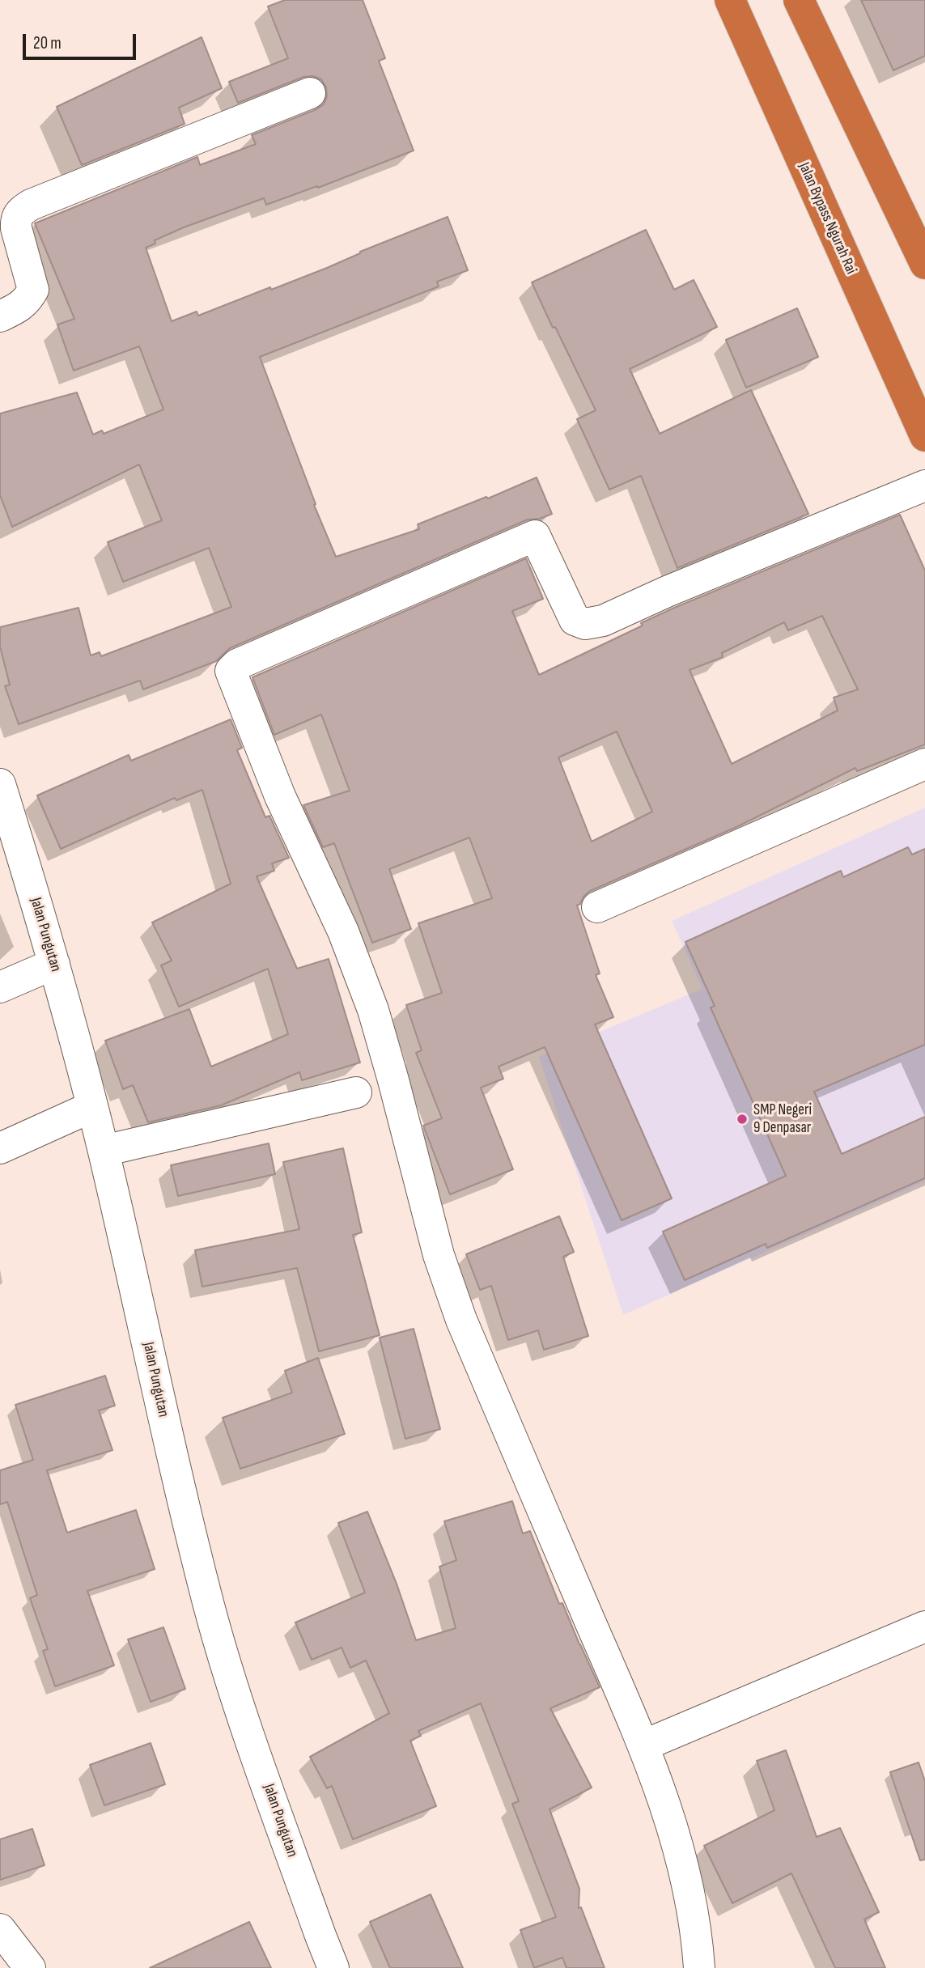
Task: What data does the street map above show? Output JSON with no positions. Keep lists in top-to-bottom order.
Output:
{
  "streets": {
    "highway": ["Jalan Bypass Ngurah Rai"],
    "street": ["Jalan Pungutan"]
  },
  "places": ["SMP Negeri 9 Denpasar"],
  "scale_bar": "20 m"
}
